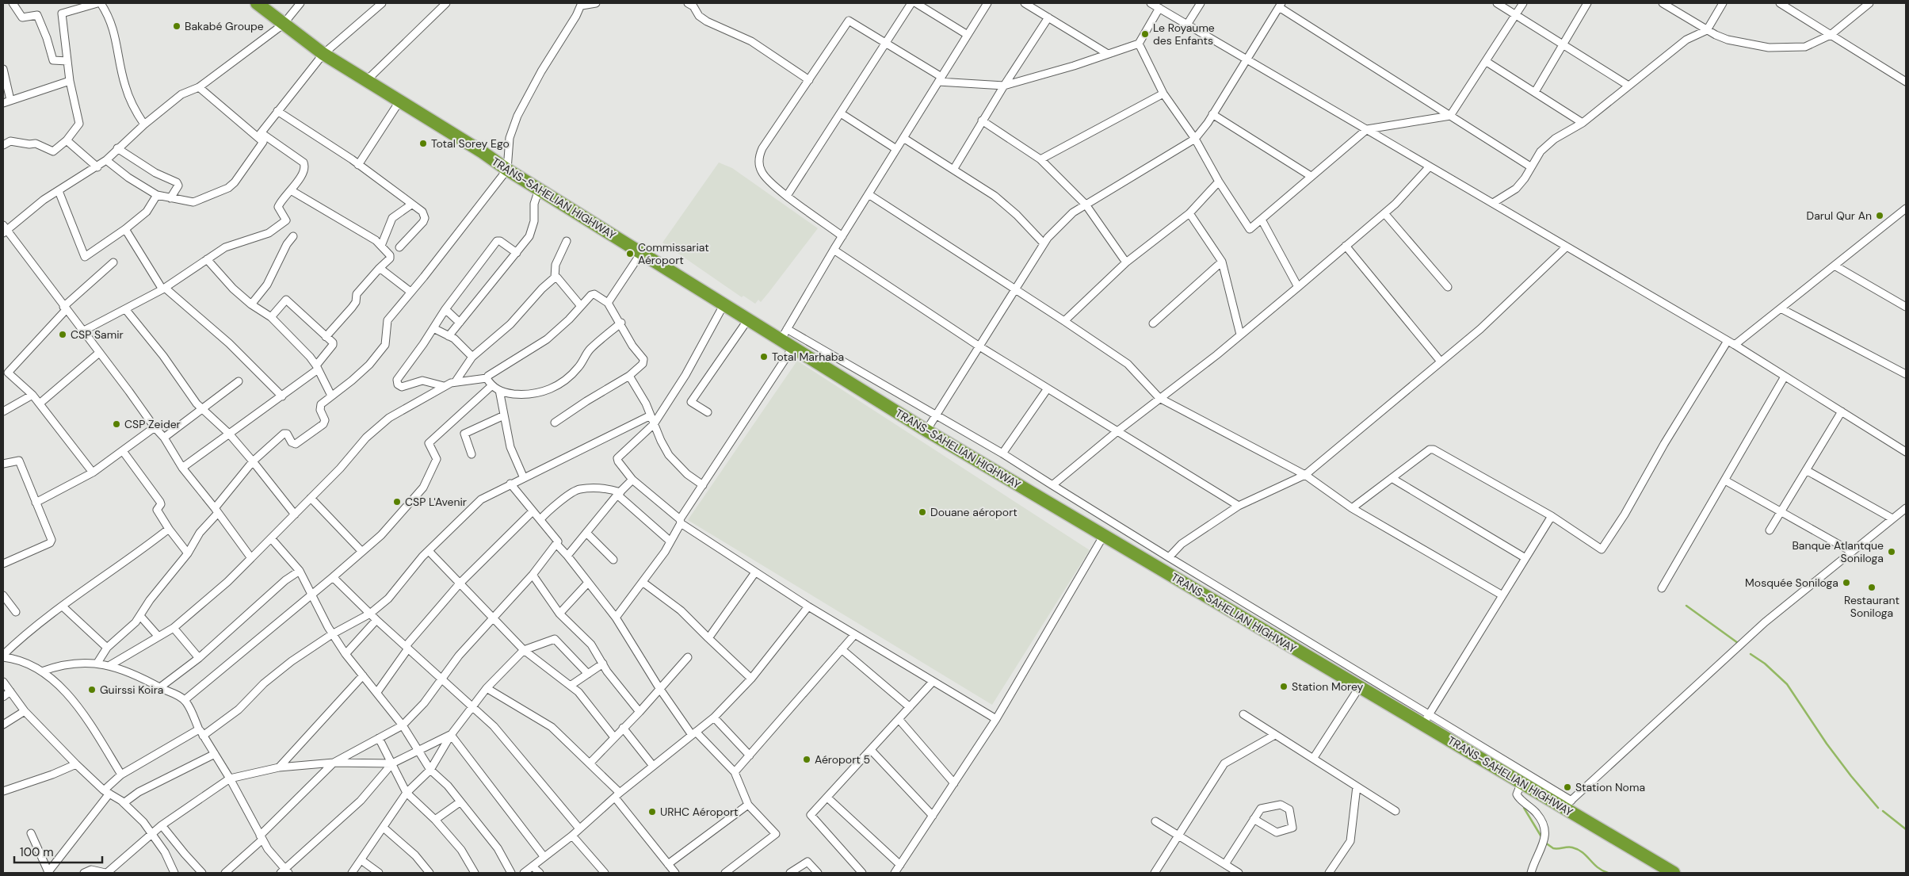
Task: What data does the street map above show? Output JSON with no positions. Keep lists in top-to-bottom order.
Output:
{
  "streets": {
    "highway": ["TRANS-SAHELIAN HIGHWAY"]
  },
  "places": [
    "Bakabé Groupe",
    "Le Royaume des Enfants",
    "Total Sorey Ego",
    "Darul Qur An",
    "Commissariat Aéroport",
    "CSP Samir",
    "Total Marhaba",
    "CSP Zeider",
    "CSP L'Avenir",
    "Douane aéroport",
    "Banque Atlantque Soniloga",
    "Mosquée Soniloga",
    "Restaurant Soniloga",
    "Station Morey",
    "Guirssi Koira",
    "Aéroport 5",
    "Station Noma",
    "URHC Aéroport"
  ],
  "scale_bar": "100 m"
}
